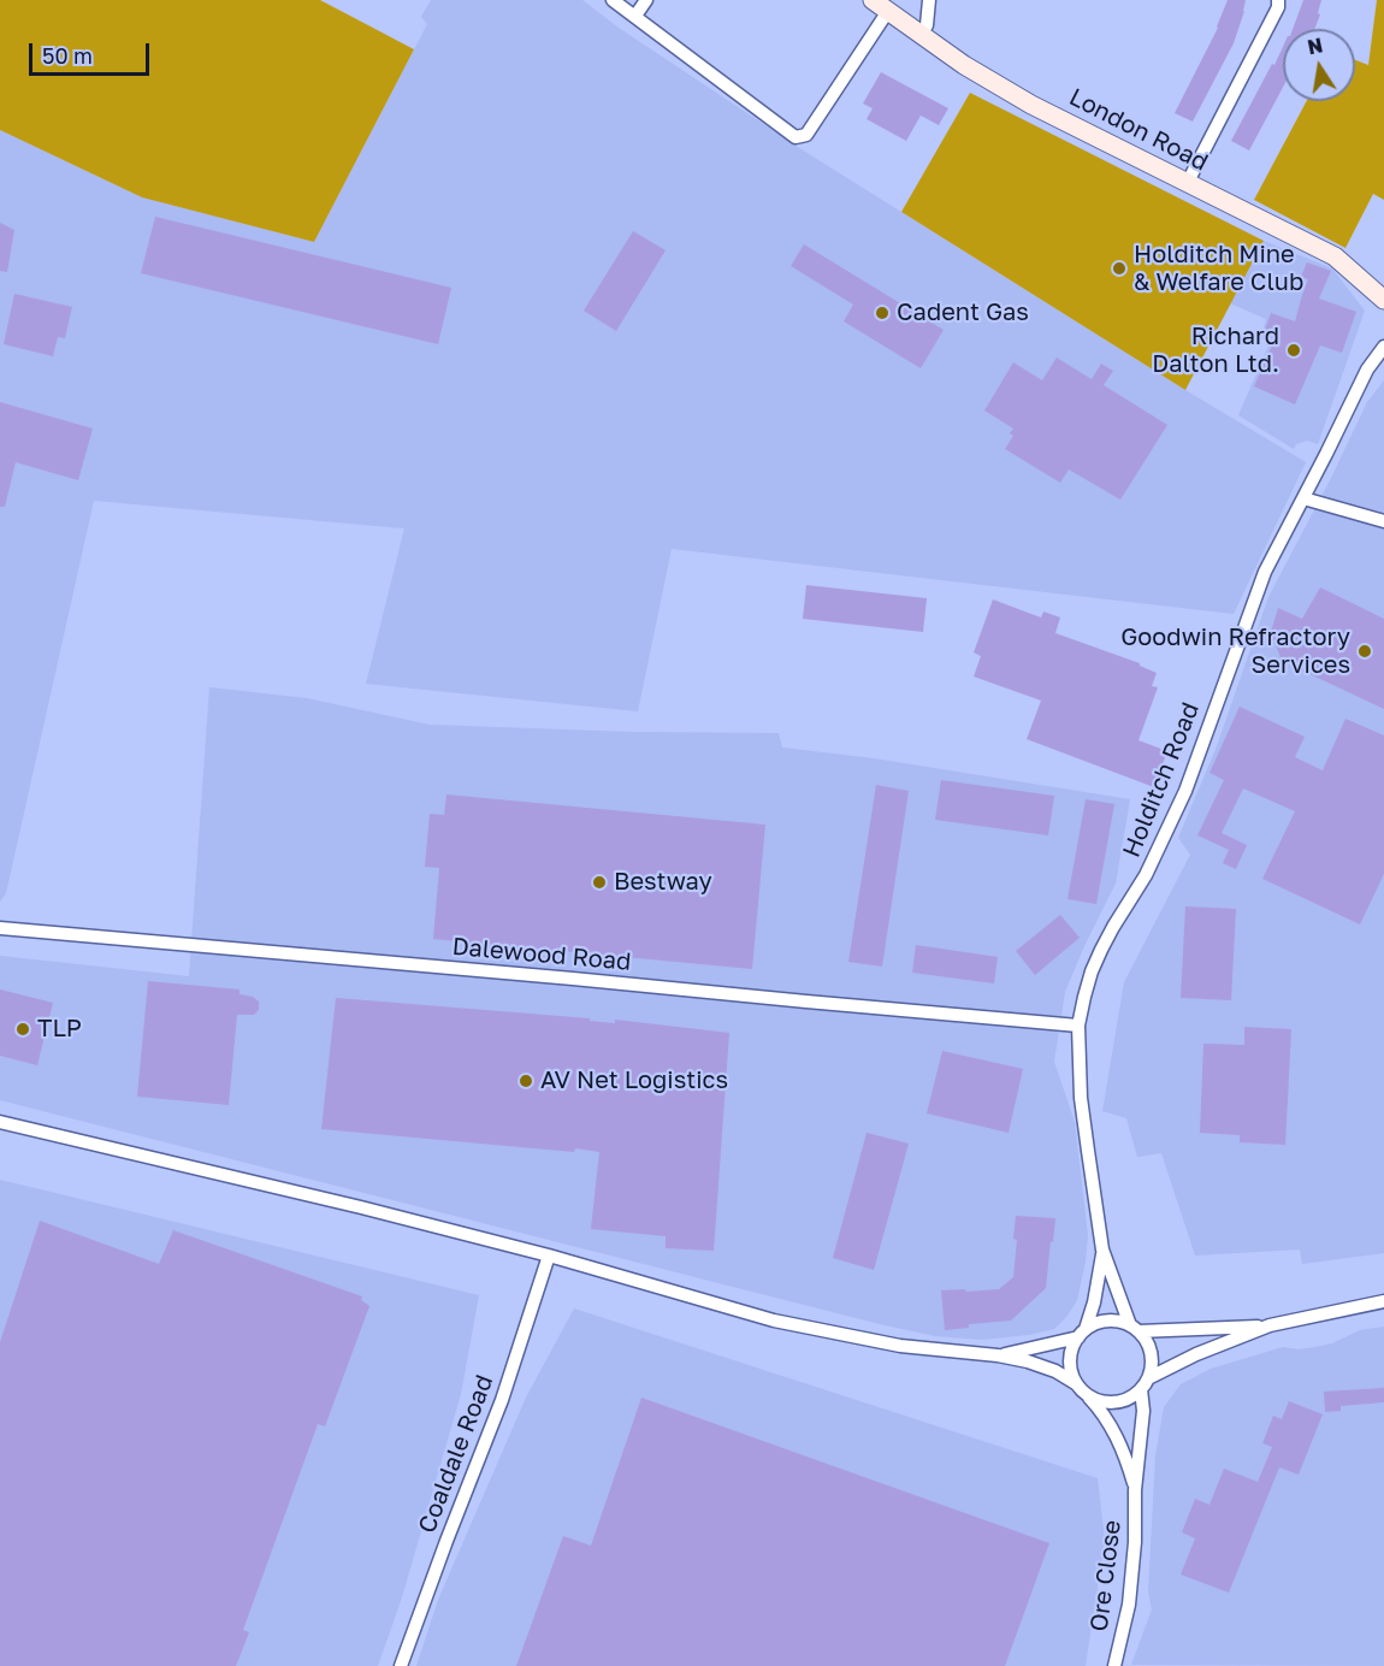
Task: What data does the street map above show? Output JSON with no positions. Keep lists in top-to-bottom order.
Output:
{
  "streets": {
    "main road": ["London Road"],
    "street": [
      "Holditch Road",
      "Dalewood Road",
      "Coaldale Road",
      "Ore Close"
    ]
  },
  "crossings": [
    ["Holditch Road", "Dalewood Road"],
    ["Holditch Road", "Ore Close"]
  ],
  "places": [
    "Holditch Mine & Welfare Club",
    "Cadent Gas",
    "Richard Dalton Ltd.",
    "Goodwin Refractory Services",
    "Bestway",
    "TLP",
    "AV Net Logistics"
  ],
  "scale_bar": "50 m",
  "north": "top"
}
